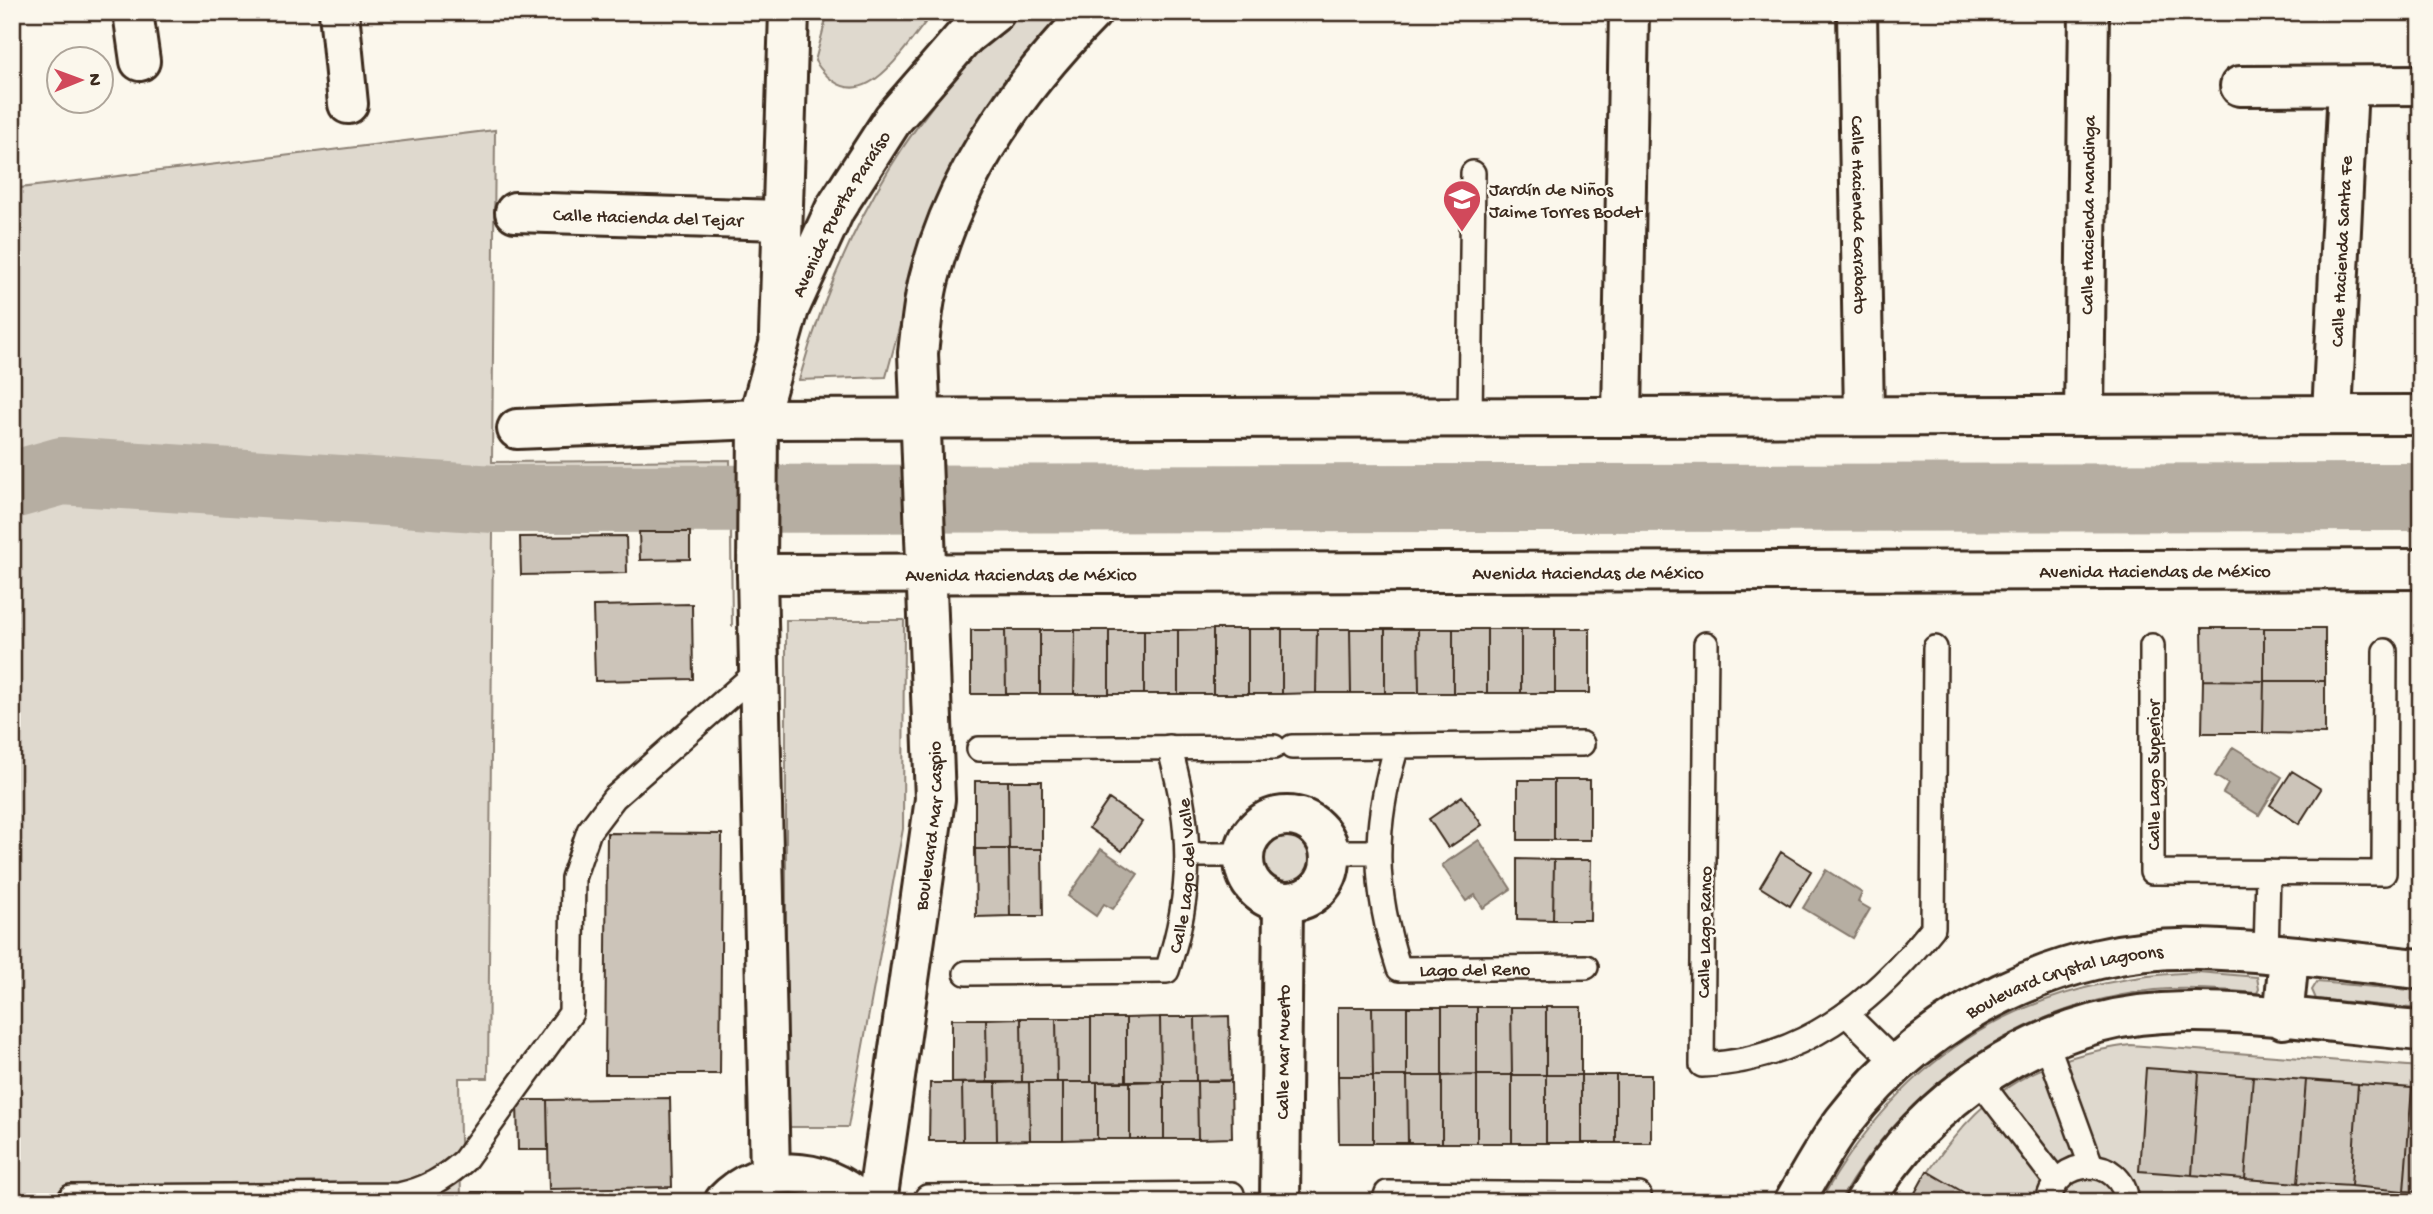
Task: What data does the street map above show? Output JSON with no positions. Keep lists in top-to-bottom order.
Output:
{
  "streets": {
    "street": [
      "Avenida Puerta Paraíso",
      "Calle Hacienda Garabato",
      "Calle Hacienda Mandinga",
      "Calle Hacienda del Tejar",
      "Calle Hacienda Santa Fe",
      "Avenida Haciendas de México",
      "Boulevard Mar Caspio",
      "Boulevard Crystal Lagoons",
      "Calle Mar Muerto"
    ],
    "lane": [
      "Calle Lago Superior",
      "Calle Lago del Valle",
      "Calle Lago Ranco",
      "Lago del Reno"
    ]
  },
  "crossings": [
    ["Avenida Haciendas de México", "Boulevard Mar Caspio"]
  ],
  "places": {
    "school or university": ["Jardín de Niños Jaime Torres Bodet"]
  },
  "north": "right"
}
